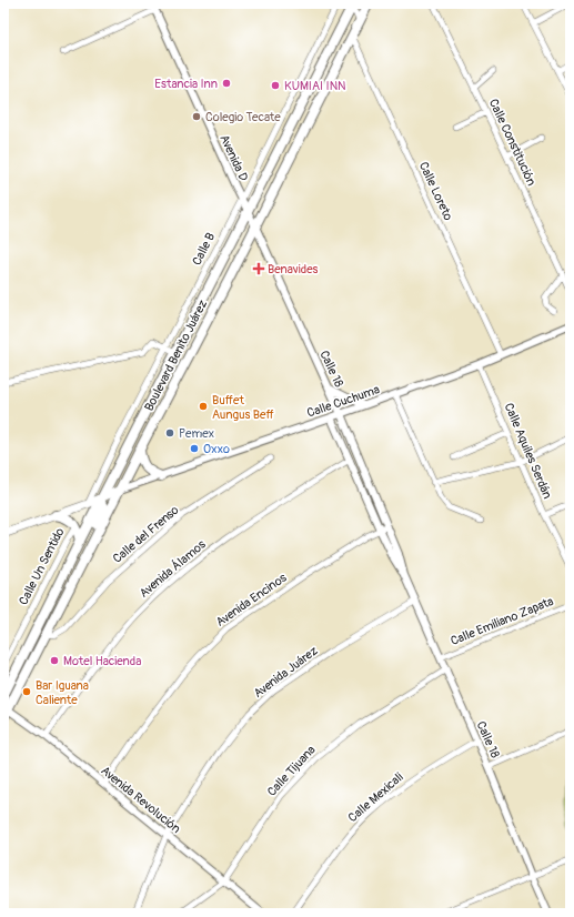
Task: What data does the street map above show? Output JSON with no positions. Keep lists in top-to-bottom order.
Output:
{
  "streets": {
    "main road": ["Boulevard Benito Juárez"],
    "street": [
      "Calle Constitución",
      "Avenida D",
      "Calle Loreto",
      "Calle B",
      "Calle 18",
      "Calle Cuchuma",
      "Calle Aquiles Serdán",
      "Calle del Frenso",
      "Calle Un Sentido",
      "Avenida Álamos",
      "Avenida Encinos",
      "Calle Emiliano Zapata",
      "Avenida Juárez",
      "Calle Tijuana",
      "Calle Mexicali",
      "Avenida Revolución"
    ]
  },
  "crossings": [
    ["Avenida D", "Calle B"],
    ["Avenida D", "Calle 18"],
    ["Calle Loreto", "Boulevard Benito Juárez"],
    ["Calle Loreto", "Calle Cuchuma"],
    ["Calle B", "Calle 18"],
    ["Boulevard Benito Juárez", "Calle 18"],
    ["Boulevard Benito Juárez", "Calle Cuchuma"],
    ["Boulevard Benito Juárez", "Calle del Frenso"],
    ["Boulevard Benito Juárez", "Avenida Revolución"],
    ["Calle 18", "Calle Cuchuma"],
    ["Calle 18", "Avenida Álamos"],
    ["Calle 18", "Avenida Encinos"],
    ["Calle 18", "Calle Emiliano Zapata"],
    ["Calle 18", "Avenida Juárez"],
    ["Calle 18", "Calle Tijuana"],
    ["Calle 18", "Calle Mexicali"],
    ["Calle Cuchuma", "Calle Aquiles Serdán"],
    ["Avenida Álamos", "Avenida Revolución"],
    ["Avenida Encinos", "Avenida Revolución"],
    ["Avenida Juárez", "Avenida Revolución"],
    ["Calle Tijuana", "Avenida Revolución"]
  ],
  "places": {
    "other": [
      "Estancia Inn",
      "KUMIAI INN",
      "Colegio Tecate",
      "Buffet Aungus Beff",
      "Pemex",
      "Oxxo",
      "Motel Hacienda",
      "Bar Iguana Caliente"
    ],
    "health": ["Benavides"]
  }
}
